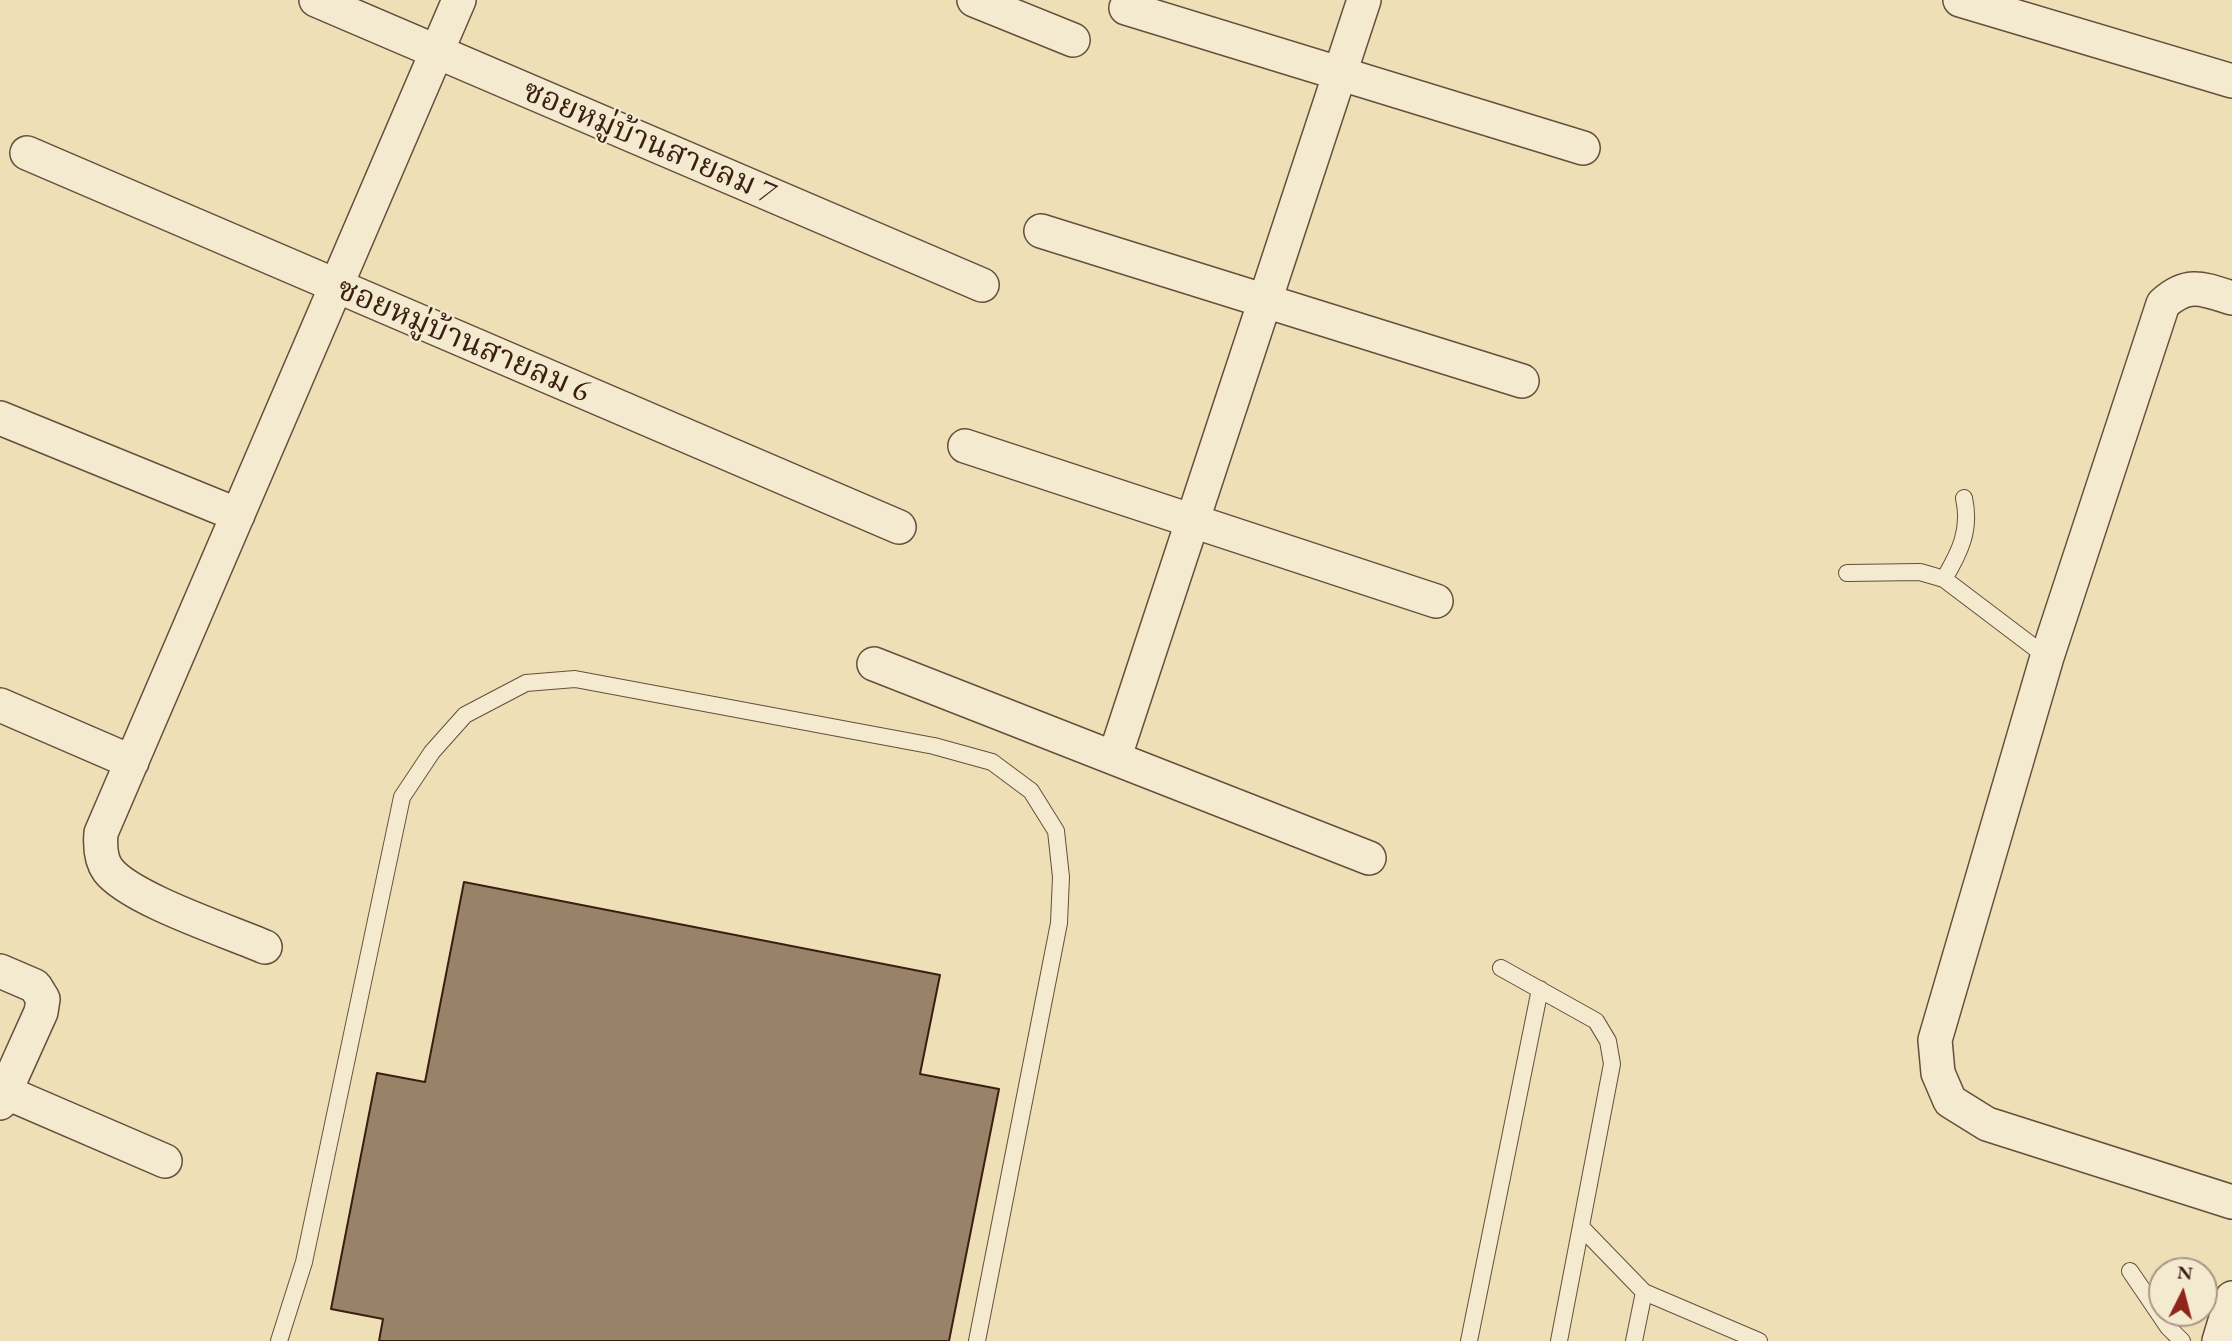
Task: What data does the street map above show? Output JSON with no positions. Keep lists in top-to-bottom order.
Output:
{
  "streets": {
    "street": ["ซอยหมู่บ้านสายลม 7", "ซอยหมู่บ้านสายลม 6"]
  },
  "north": "top"
}
